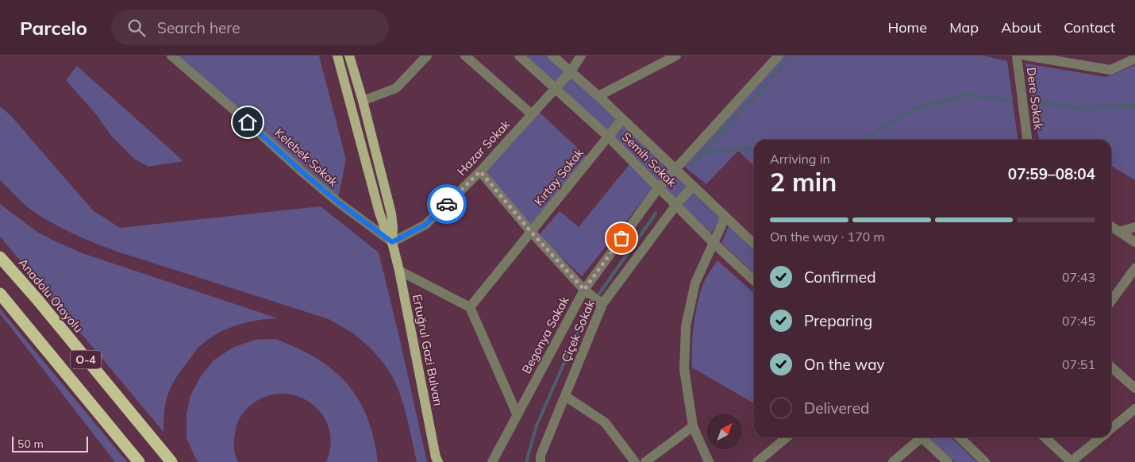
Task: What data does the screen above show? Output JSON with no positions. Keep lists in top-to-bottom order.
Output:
{
  "streets": {
    "highway": ["Anadolu Otoyolu", "O-4"],
    "main road": ["Ertuğrul Gazi Bulvarı"],
    "street": [
      "Dere Sokak",
      "Hazar Sokak",
      "Kelebek Sokak",
      "Semih Sokak",
      "Kırtay Sokak",
      "Çiçek Sokak",
      "Begonya Sokak"
    ]
  },
  "crossings": [
    ["Hazar Sokak", "Kelebek Sokak"],
    ["Hazar Sokak", "Semih Sokak"],
    ["Hazar Sokak", "Ertuğrul Gazi Bulvarı"],
    ["Kelebek Sokak", "Ertuğrul Gazi Bulvarı"],
    ["Semih Sokak", "Kırtay Sokak"],
    ["Semih Sokak", "Çiçek Sokak"],
    ["Semih Sokak", "Begonya Sokak"],
    ["Çiçek Sokak", "Begonya Sokak"]
  ],
  "scale_bar": "50 m",
  "north": "top right",
  "page": {
    "header": "Parcelo",
    "search": "Search here",
    "nav": [
      "Home",
      "Map",
      "About",
      "Contact"
    ],
    "heading": ["2 min", "Arriving in", "07:59–08:04"],
    "bar": "On the way · 170 m",
    "list": [
      ["Confirmed", "07:43"],
      ["Preparing", "07:45"],
      ["On the way", "07:51"],
      "Delivered"
    ],
    "scale": "50 m"
  }
}
